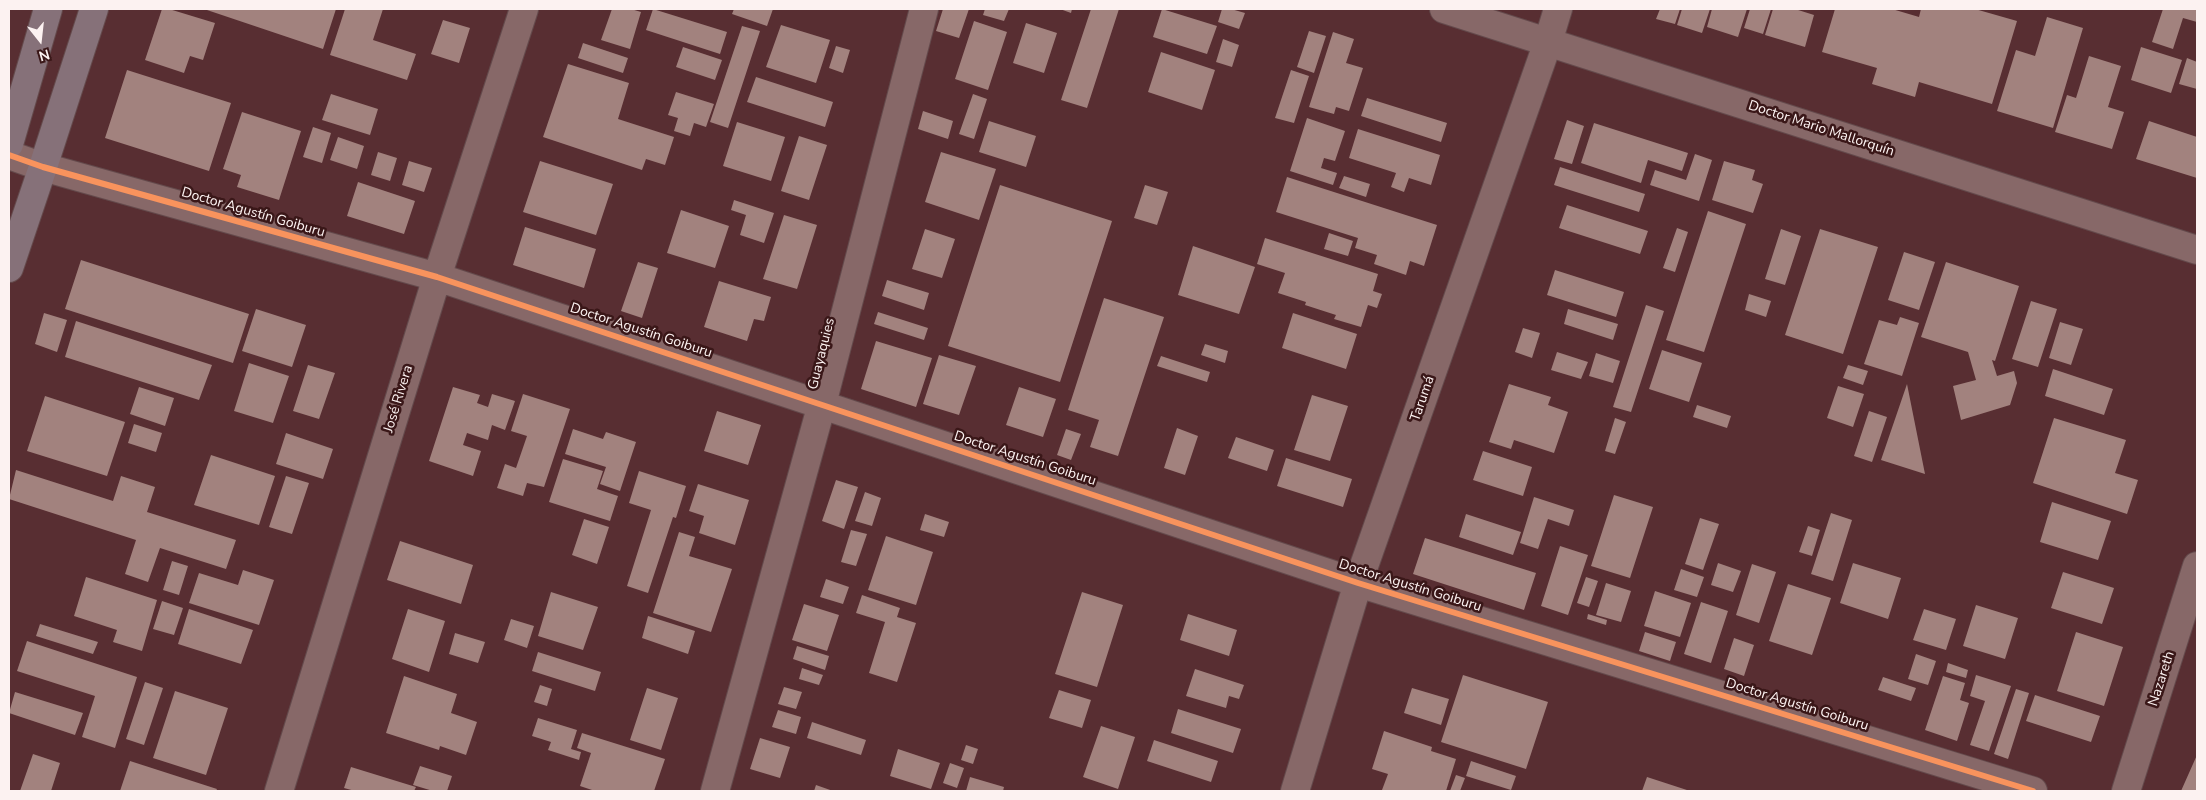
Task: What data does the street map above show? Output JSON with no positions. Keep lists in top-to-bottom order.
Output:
{
  "streets": {
    "street": [
      "Doctor Mario Mallorquín",
      "Doctor Agustín Goiburu",
      "Guayaquies",
      "José Rivera",
      "Tarumá",
      "Nazareth"
    ]
  },
  "crossings": [
    ["Doctor Mario Mallorquín", "Tarumá"],
    ["Doctor Agustín Goiburu", "Guayaquies"],
    ["Doctor Agustín Goiburu", "José Rivera"],
    ["Doctor Agustín Goiburu", "Tarumá"]
  ],
  "north": "bottom"
}
